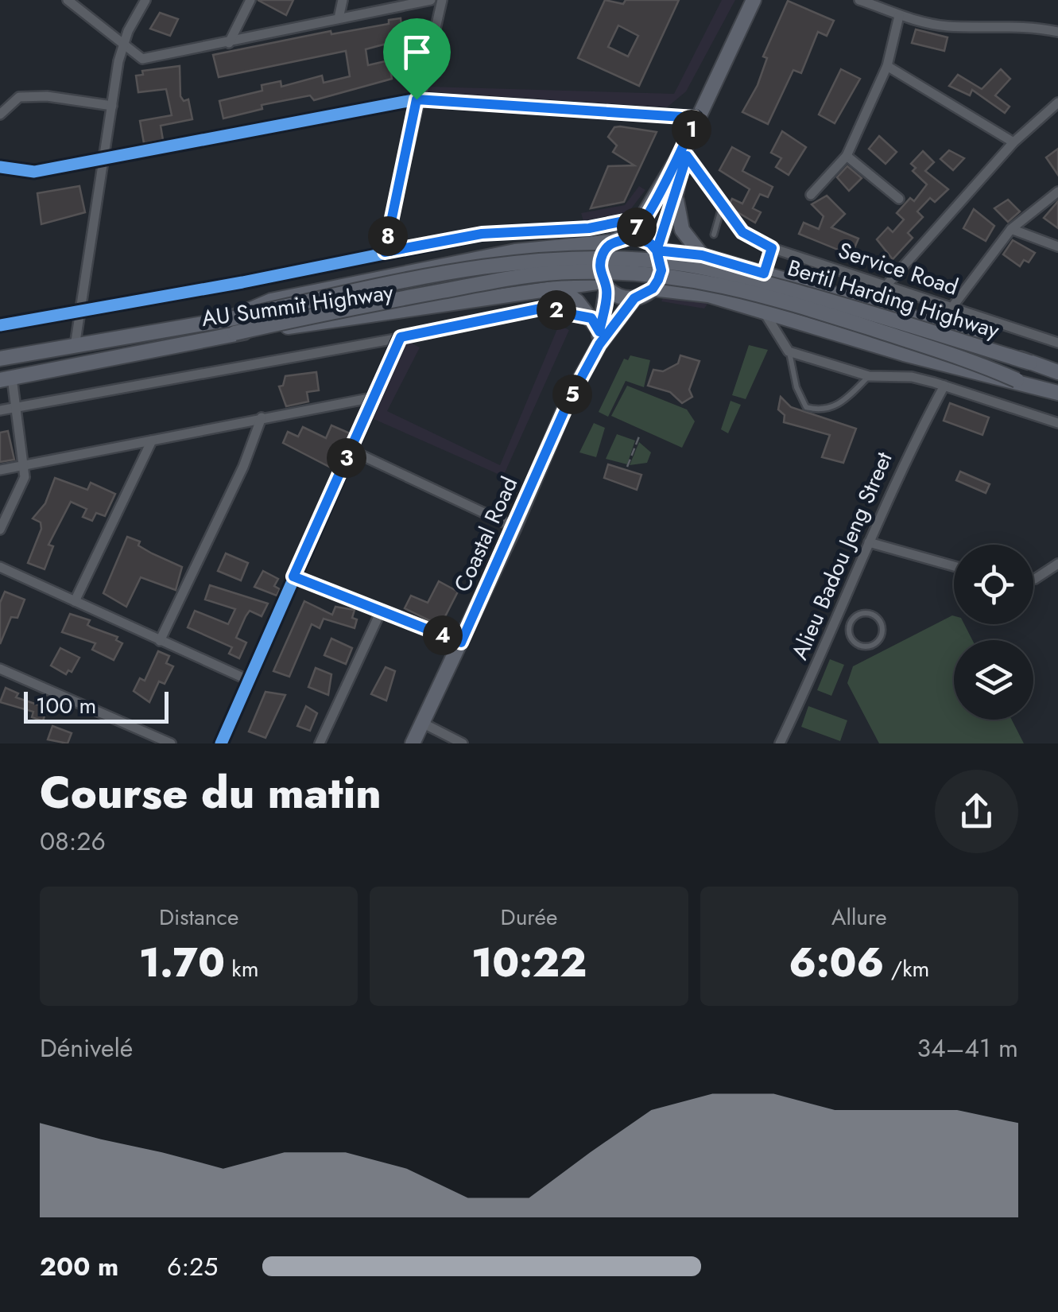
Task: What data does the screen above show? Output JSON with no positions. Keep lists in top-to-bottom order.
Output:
{
  "streets": {
    "main road": ["Bertil Harding Highway", "AU Summit Highway", "Coastal Road"],
    "street": ["Service Road", "Alieu Badou Jeng Street"]
  },
  "crossings": [
    ["Bertil Harding Highway", "AU Summit Highway"],
    ["AU Summit Highway", "Coastal Road"]
  ],
  "scale_bar": "100 m",
  "page": {
    "pins": [
      "1",
      "7",
      "8",
      "2",
      "5",
      "3",
      "4"
    ],
    "scale": "100 m",
    "heading": ["Course du matin", "08:26"],
    "stats": [
      ["Distance", "1.70 km"],
      ["Durée", "10:22"],
      ["Allure", "6:06 /km"]
    ],
    "chart": ["Dénivelé", "34–41 m"],
    "list": [
      {
        "name": "200 m",
        "note": "6:25"
      }
    ]
  }
}
